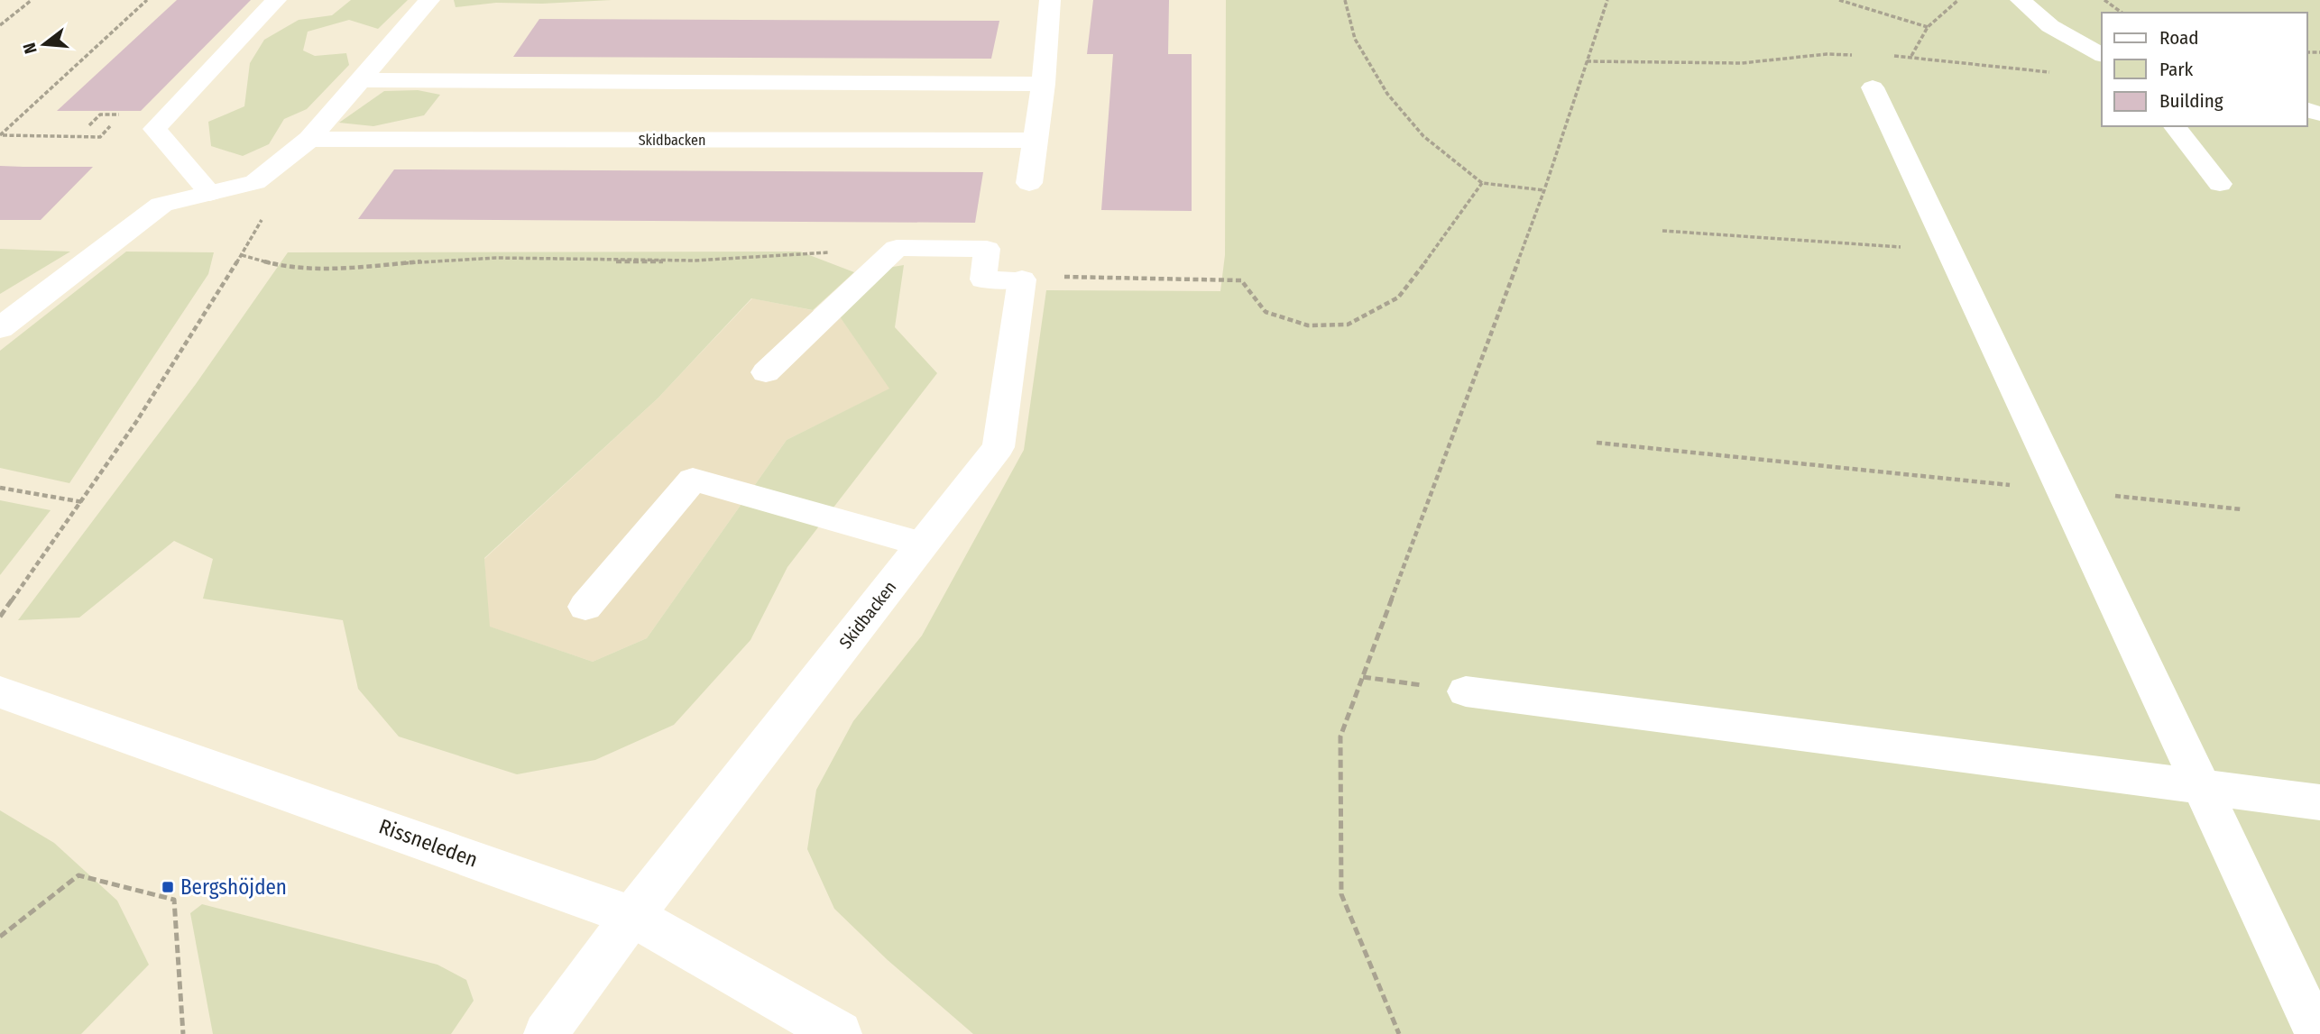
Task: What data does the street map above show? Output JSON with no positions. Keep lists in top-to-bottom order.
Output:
{
  "streets": {
    "street": ["Skidbacken", "Rissneleden"]
  },
  "crossings": [
    ["Skidbacken", "Rissneleden"]
  ],
  "places": {
    "transit": ["Bergshöjden"]
  },
  "legend": ["Road", "Park", "Building"],
  "north": "left"
}
